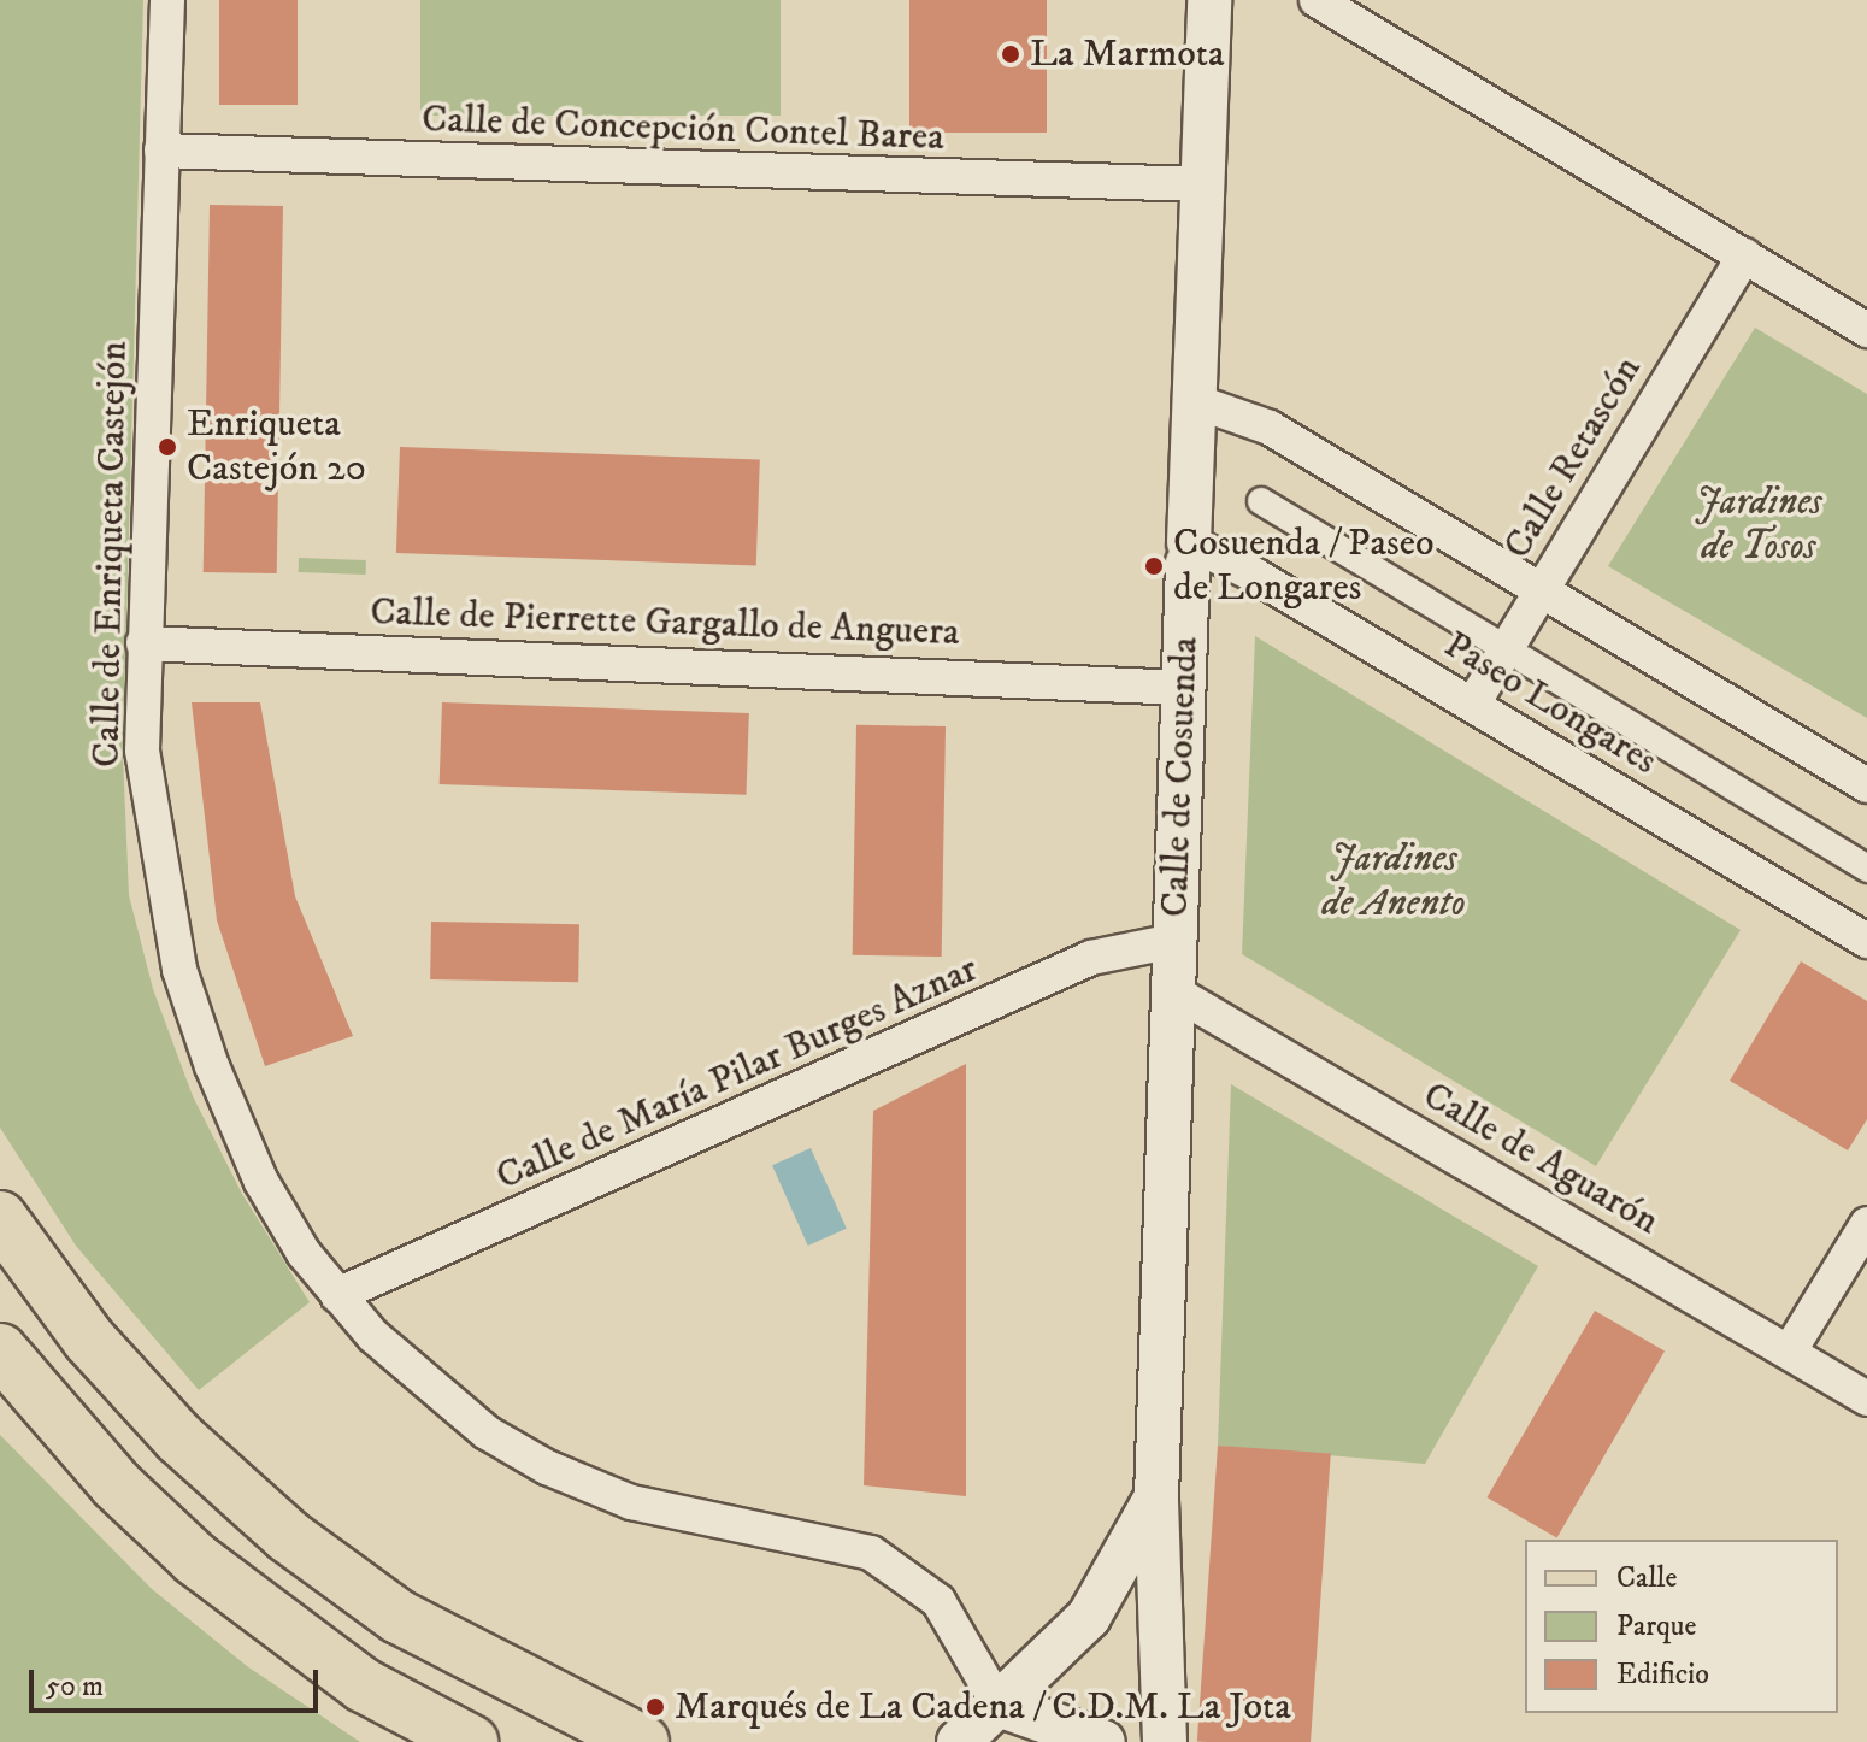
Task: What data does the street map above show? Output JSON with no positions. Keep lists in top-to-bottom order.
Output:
{
  "streets": {
    "street": [
      "Calle de Concepción Contel Barea",
      "Calle Retascón",
      "Calle de Enriqueta Castejón",
      "Calle de Pierrette Gargallo de Anguera",
      "Paseo Longares",
      "Calle de Cosuenda",
      "Calle de María Pilar Burges Aznar",
      "Calle de Aguarón"
    ]
  },
  "crossings": [
    ["Calle de Concepción Contel Barea", "Calle de Enriqueta Castejón"],
    ["Calle de Concepción Contel Barea", "Calle de Cosuenda"],
    ["Calle Retascón", "Paseo Longares"],
    ["Calle de Enriqueta Castejón", "Calle de Pierrette Gargallo de Anguera"],
    ["Calle de Enriqueta Castejón", "Calle de Cosuenda"],
    ["Calle de Enriqueta Castejón", "Calle de María Pilar Burges Aznar"],
    ["Calle de Pierrette Gargallo de Anguera", "Calle de Cosuenda"],
    ["Paseo Longares", "Calle de Cosuenda"],
    ["Calle de Cosuenda", "Calle de María Pilar Burges Aznar"],
    ["Calle de Cosuenda", "Calle de Aguarón"]
  ],
  "parks": ["Jardines de Tosos", "Jardines de Anento"],
  "places": [
    "La Marmota",
    "Enriqueta Castejón 20",
    "Cosuenda / Paseo de Longares",
    "Marqués de La Cadena / C.D.M. La Jota"
  ],
  "legend": ["Calle", "Parque", "Edificio"],
  "scale_bar": "50 m"
}
